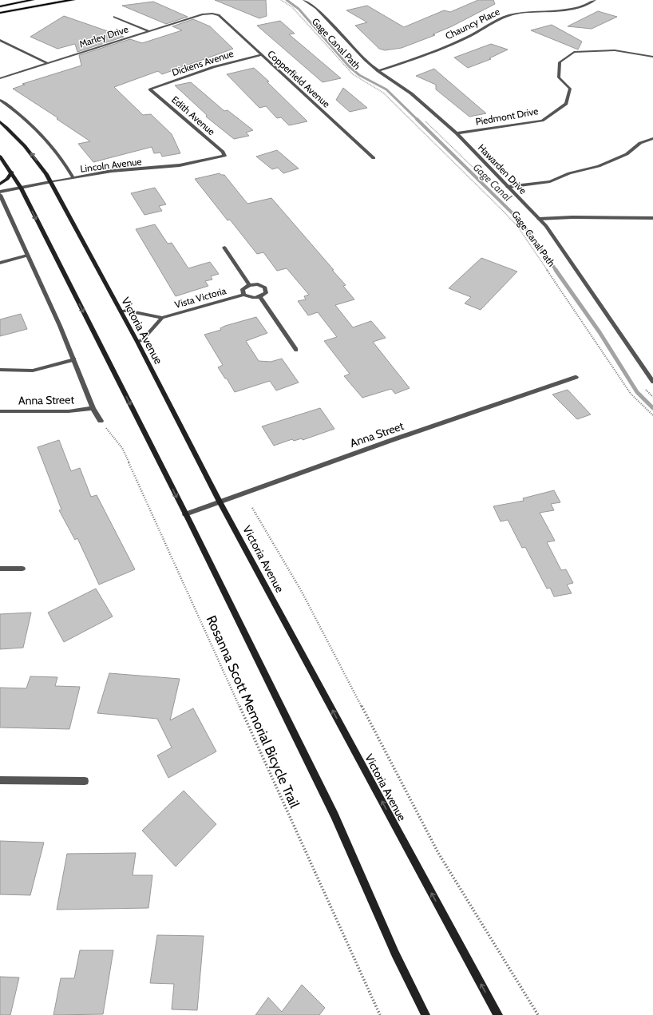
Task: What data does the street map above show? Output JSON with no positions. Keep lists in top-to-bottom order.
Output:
{
  "streets": {
    "main road": ["Victoria Avenue"],
    "street": [
      "Chauncy Place",
      "Marley Drive",
      "Dickens Avenue",
      "Copperfield Avenue",
      "Edith Avenue",
      "Piedmont Drive",
      "Lincoln Avenue",
      "Hawarden Drive",
      "Vista Victoria",
      "Anna Street"
    ],
    "path": ["Gage Canal Path", "Rosanna Scott Memorial Bicycle Trail"]
  },
  "crossings": [
    ["Chauncy Place", "Hawarden Drive"],
    ["Marley Drive", "Copperfield Avenue"],
    ["Dickens Avenue", "Copperfield Avenue"],
    ["Dickens Avenue", "Edith Avenue"],
    ["Edith Avenue", "Lincoln Avenue"],
    ["Piedmont Drive", "Hawarden Drive"],
    ["Lincoln Avenue", "Victoria Avenue"],
    ["Vista Victoria", "Victoria Avenue"],
    ["Victoria Avenue", "Anna Street"]
  ],
  "water": ["Gage Canal"]
}
